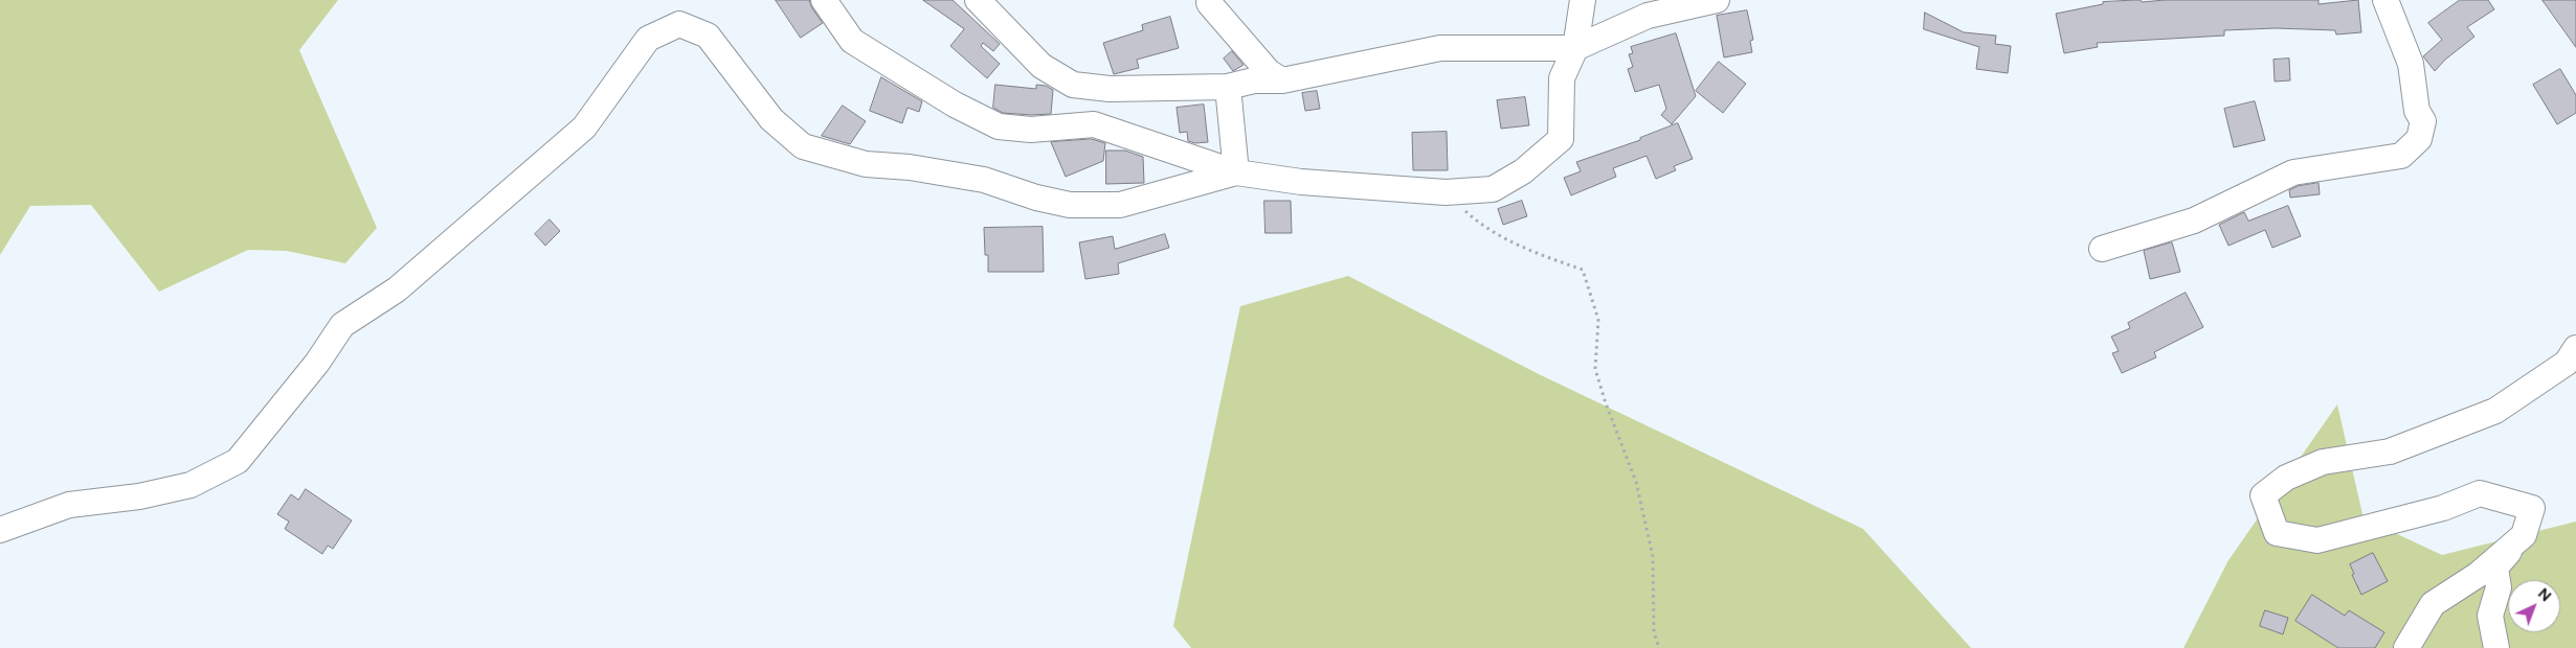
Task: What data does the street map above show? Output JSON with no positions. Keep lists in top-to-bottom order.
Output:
{
  "north": "top right"
}
